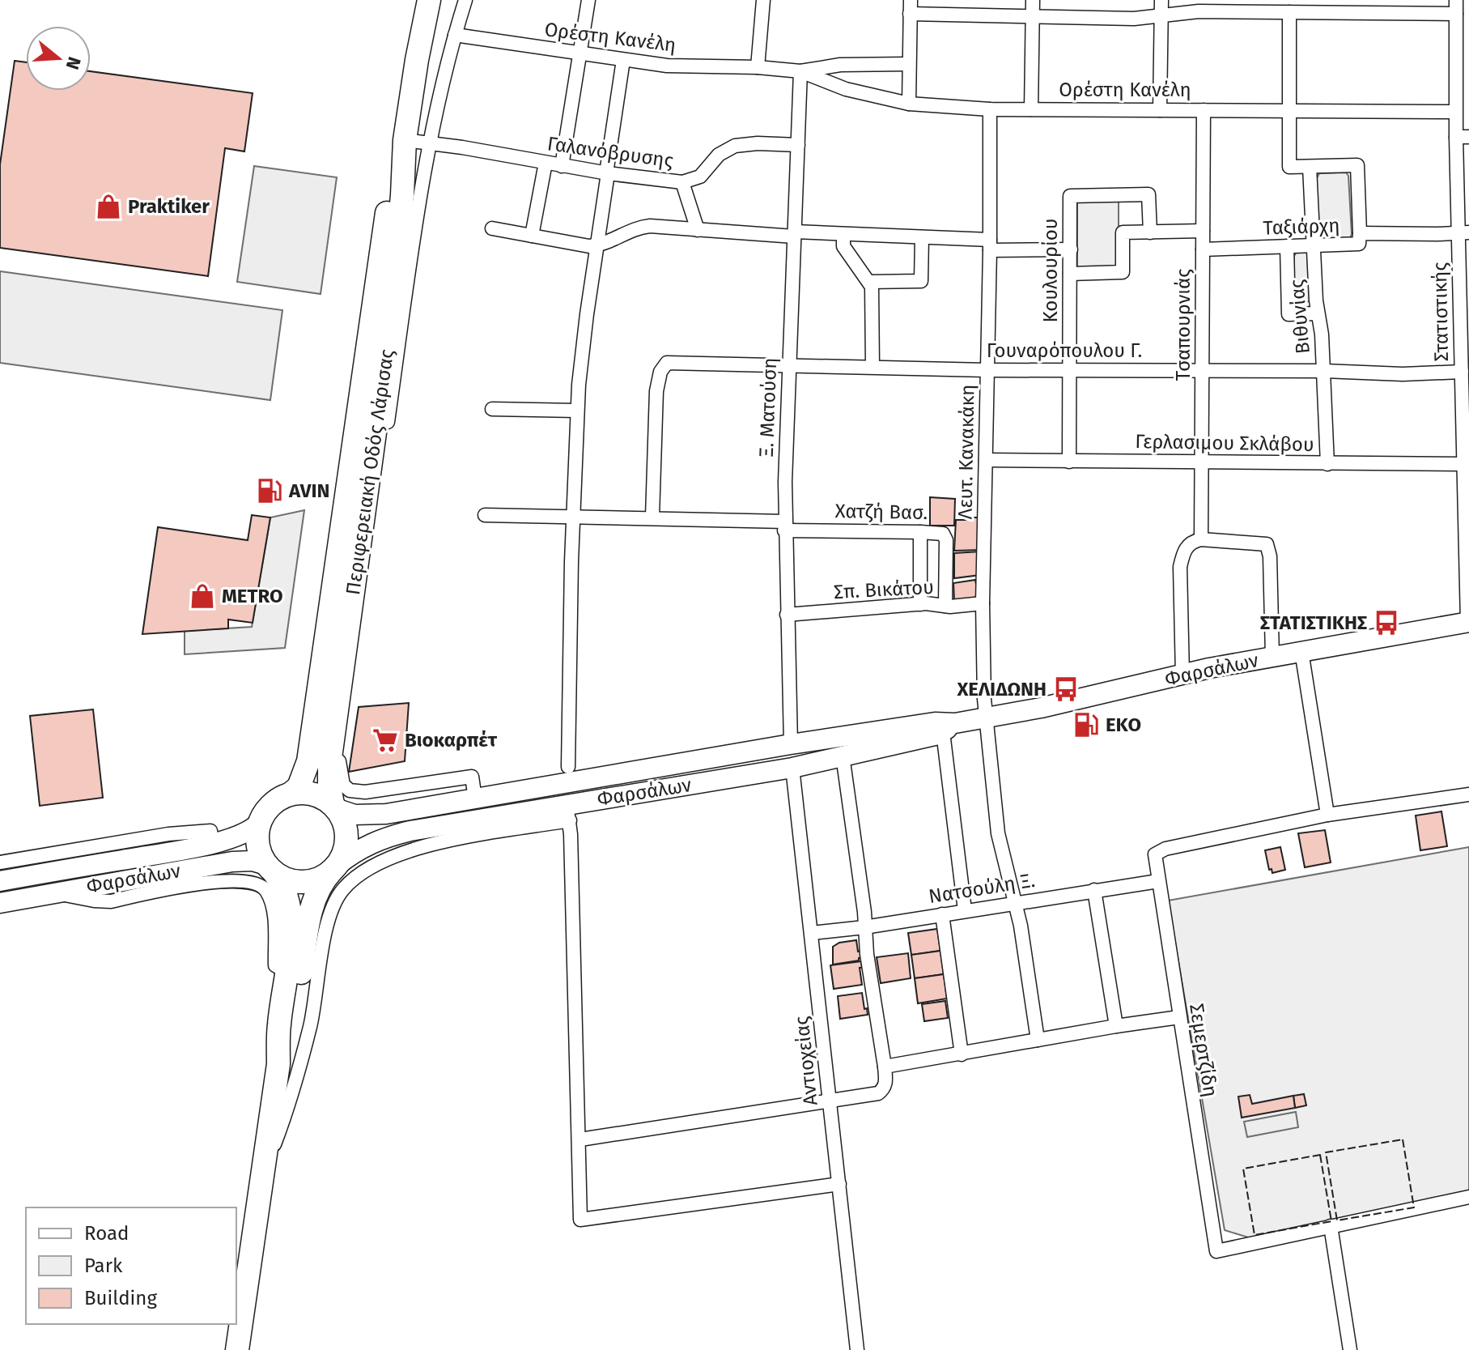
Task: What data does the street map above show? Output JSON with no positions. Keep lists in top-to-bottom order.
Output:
{
  "streets": {
    "highway": ["Περιφερειακή Οδός Λάρισας"],
    "main road": ["Φαρσάλων"],
    "street": [
      "Ορέστη Κανέλη",
      "Γαλανόβρυσης",
      "Ταξιάρχη",
      "Κουλουρίου",
      "Στατιστικής",
      "Βιθυνίας",
      "Τσαπουρνιάς",
      "Γουναρόπουλου Γ.",
      "Ξ. Ματούση",
      "Γερλασιμου Σκλάβου",
      "Λευτ. Κανακάκη",
      "Χατζή Βασ.",
      "Σπ. Βικάτου",
      "Νατσούλη Ξ.",
      "Σεμερτζίδη",
      "Αντιοχείας"
    ]
  },
  "crossings": [
    ["Ορέστη Κανέλη", "Στατιστικής"],
    ["Ορέστη Κανέλη", "Τσαπουρνιάς"],
    ["Ορέστη Κανέλη", "Ξ. Ματούση"],
    ["Ορέστη Κανέλη", "Λευτ. Κανακάκη"],
    ["Γαλανόβρυσης", "Ξ. Ματούση"],
    ["Γαλανόβρυσης", "Περιφερειακή Οδός Λάρισας"],
    ["Ταξιάρχη", "Στατιστικής"],
    ["Ταξιάρχη", "Βιθυνίας"],
    ["Ταξιάρχη", "Τσαπουρνιάς"],
    ["Κουλουρίου", "Γουναρόπουλου Γ."],
    ["Κουλουρίου", "Γερλασιμου Σκλάβου"],
    ["Στατιστικής", "Γουναρόπουλου Γ."],
    ["Στατιστικής", "Γερλασιμου Σκλάβου"],
    ["Στατιστικής", "Φαρσάλων"],
    ["Βιθυνίας", "Γουναρόπουλου Γ."],
    ["Βιθυνίας", "Γερλασιμου Σκλάβου"],
    ["Τσαπουρνιάς", "Γουναρόπουλου Γ."],
    ["Τσαπουρνιάς", "Γερλασιμου Σκλάβου"],
    ["Γουναρόπουλου Γ.", "Ξ. Ματούση"],
    ["Γουναρόπουλου Γ.", "Λευτ. Κανακάκη"],
    ["Γουναρόπουλου Γ.", "Χατζή Βασ."],
    ["Ξ. Ματούση", "Χατζή Βασ."],
    ["Ξ. Ματούση", "Σπ. Βικάτου"],
    ["Ξ. Ματούση", "Φαρσάλων"],
    ["Γερλασιμου Σκλάβου", "Λευτ. Κανακάκη"],
    ["Λευτ. Κανακάκη", "Σπ. Βικάτου"],
    ["Λευτ. Κανακάκη", "Φαρσάλων"],
    ["Λευτ. Κανακάκη", "Νατσούλη Ξ."],
    ["Περιφερειακή Οδός Λάρισας", "Φαρσάλων"],
    ["Χατζή Βασ.", "Σπ. Βικάτου"],
    ["Φαρσάλων", "Αντιοχείας"],
    ["Νατσούλη Ξ.", "Σεμερτζίδη"],
    ["Νατσούλη Ξ.", "Αντιοχείας"]
  ],
  "places": {
    "shop": ["Praktiker", "METRO"],
    "fuel station": ["AVIN", "EKO"],
    "bus stop": ["ΣΤΑΤΙΣΤΙΚΗΣ", "ΧΕΛΙΔΩΝΗ"],
    "supermarket": ["Βιοκαρπέτ"]
  },
  "legend": ["Road", "Park", "Building"],
  "north": "right"
}
